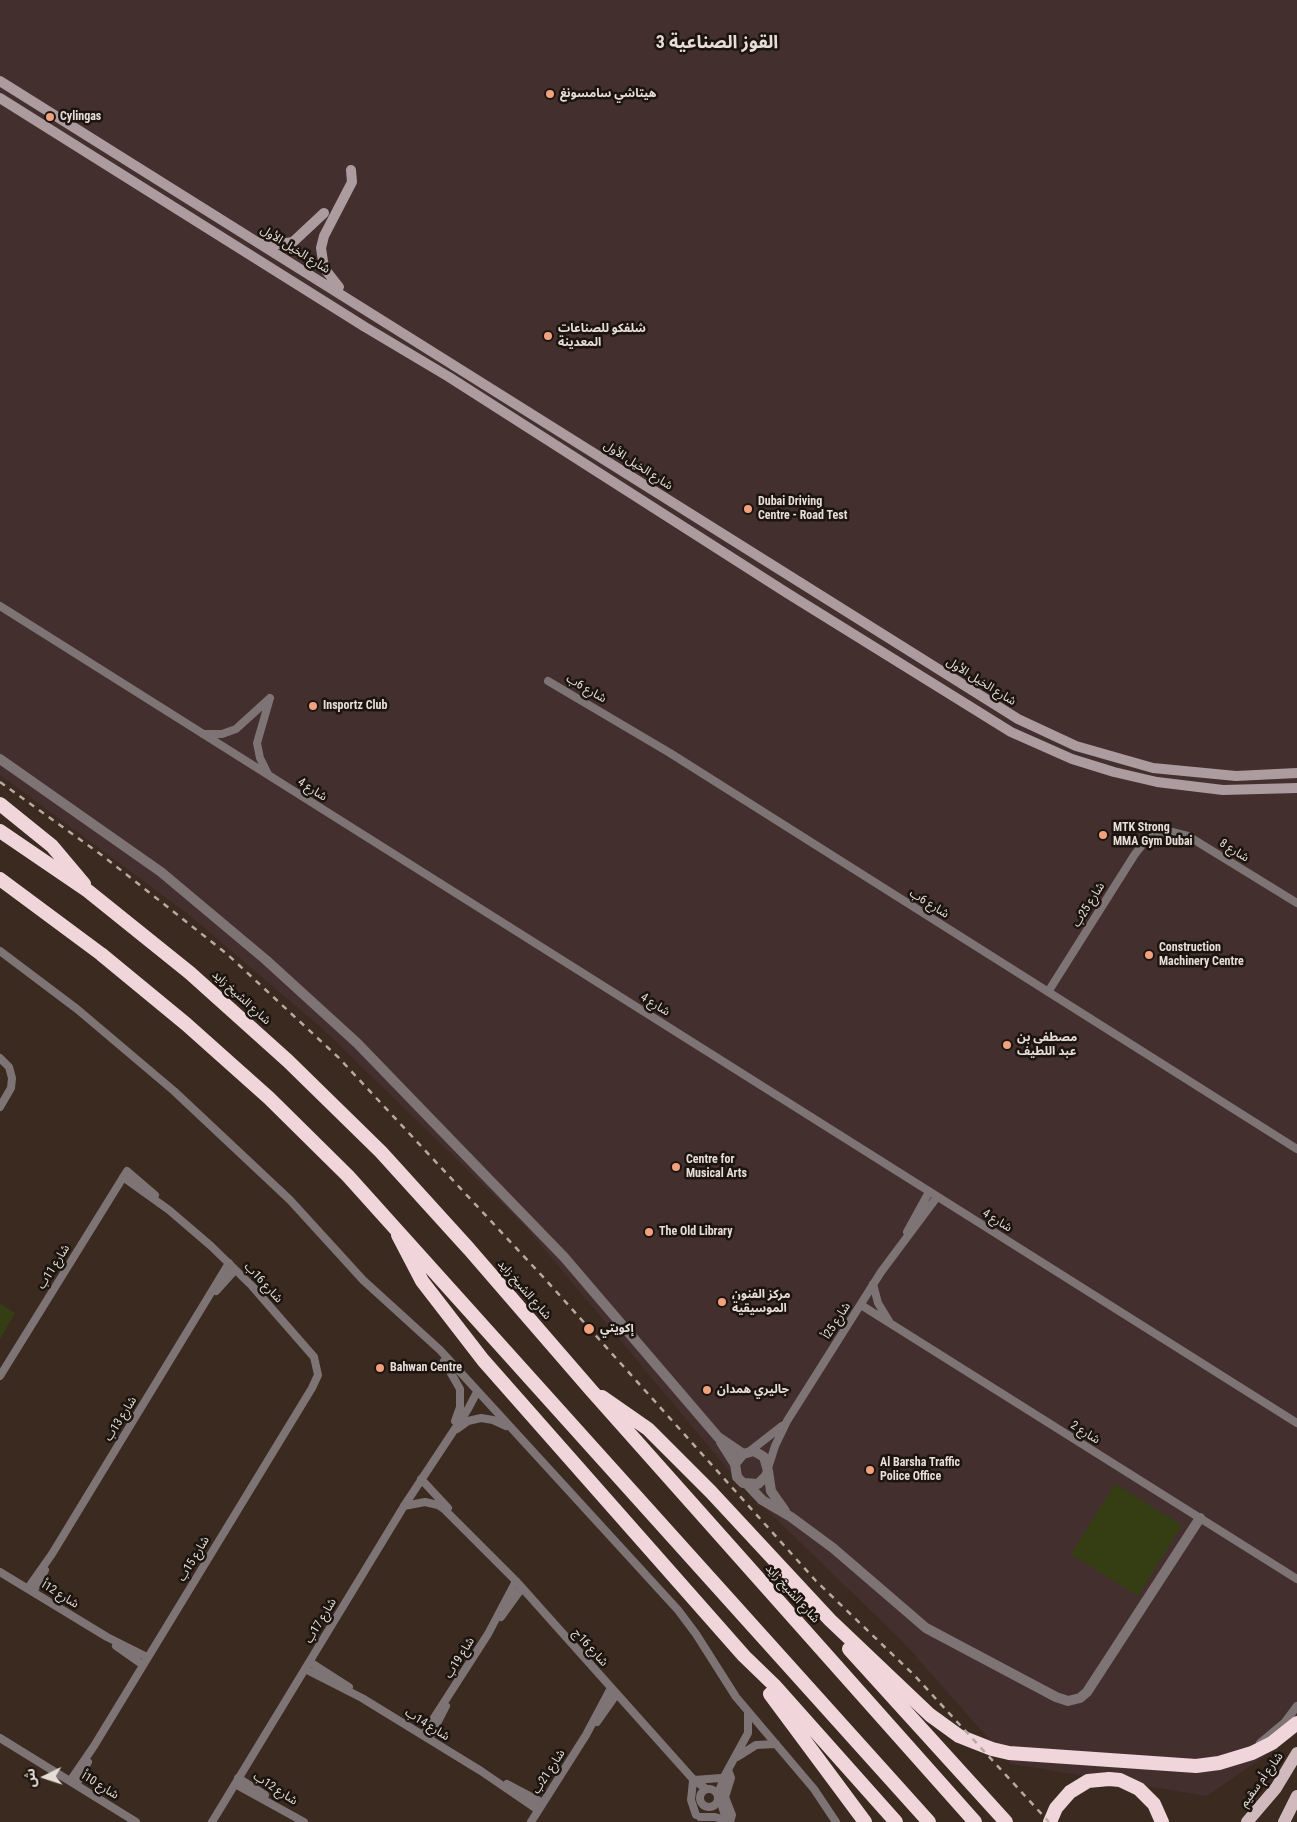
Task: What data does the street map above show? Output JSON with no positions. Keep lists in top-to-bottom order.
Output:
{
  "streets": {
    "highway": ["شارع الشيخ زايد"],
    "main road": ["شارع الخيل الأول", "شارع أم سقيم"],
    "street": [
      "شارع 6ب",
      "شارع 4",
      "شارع 8",
      "شارع 25ب",
      "شارع 11ب",
      "شارع 16ب",
      "شارع 25أ",
      "شارع 13ب",
      "شارع 2",
      "شارع 15ب",
      "شارع 12أ",
      "شارع 17ب",
      "شارع 16ج",
      "شاع 19ب",
      "شارع 14ب",
      "شارع 21ب",
      "شارع 10أ",
      "شارع 12ب"
    ]
  },
  "crossings": [
    ["شارع 6ب", "شارع 25ب"],
    ["شارع 4", "شارع 25أ"],
    ["شارع 8", "شارع 25ب"],
    ["شارع 11ب", "شارع 16ب"],
    ["شارع 16ب", "شارع 13ب"],
    ["شارع 16ب", "شارع 15ب"],
    ["شارع 25أ", "شارع 2"],
    ["شارع 13ب", "شارع 12أ"],
    ["شارع 15ب", "شارع 12أ"],
    ["شارع 15ب", "شارع 10أ"],
    ["شارع 17ب", "شارع 16ج"],
    ["شارع 17ب", "شارع 14ب"],
    ["شارع 17ب", "شارع 12ب"],
    ["شارع 16ج", "شاع 19ب"],
    ["شارع 16ج", "شارع 21ب"],
    ["شاع 19ب", "شارع 14ب"],
    ["شارع 14ب", "شارع 21ب"]
  ],
  "districts": ["القوز الصناعية 3"],
  "places": [
    "هيتاشي سامسونغ",
    "Cylingas",
    "شلفكو للصناعات المعدينة",
    "Dubai Driving Centre - Road Test",
    "Insportz Club",
    "MTK Strong MMA Gym Dubai",
    "Construction Machinery Centre",
    "مصطفي بن عبد اللطيف",
    "Centre for Musical Arts",
    "The Old Library",
    "مركز الفنون الموسيقية",
    "إكويتي",
    "Bahwan Centre",
    "جاليري همدان",
    "Al Barsha Traffic Police Office"
  ],
  "north": "left"
}
